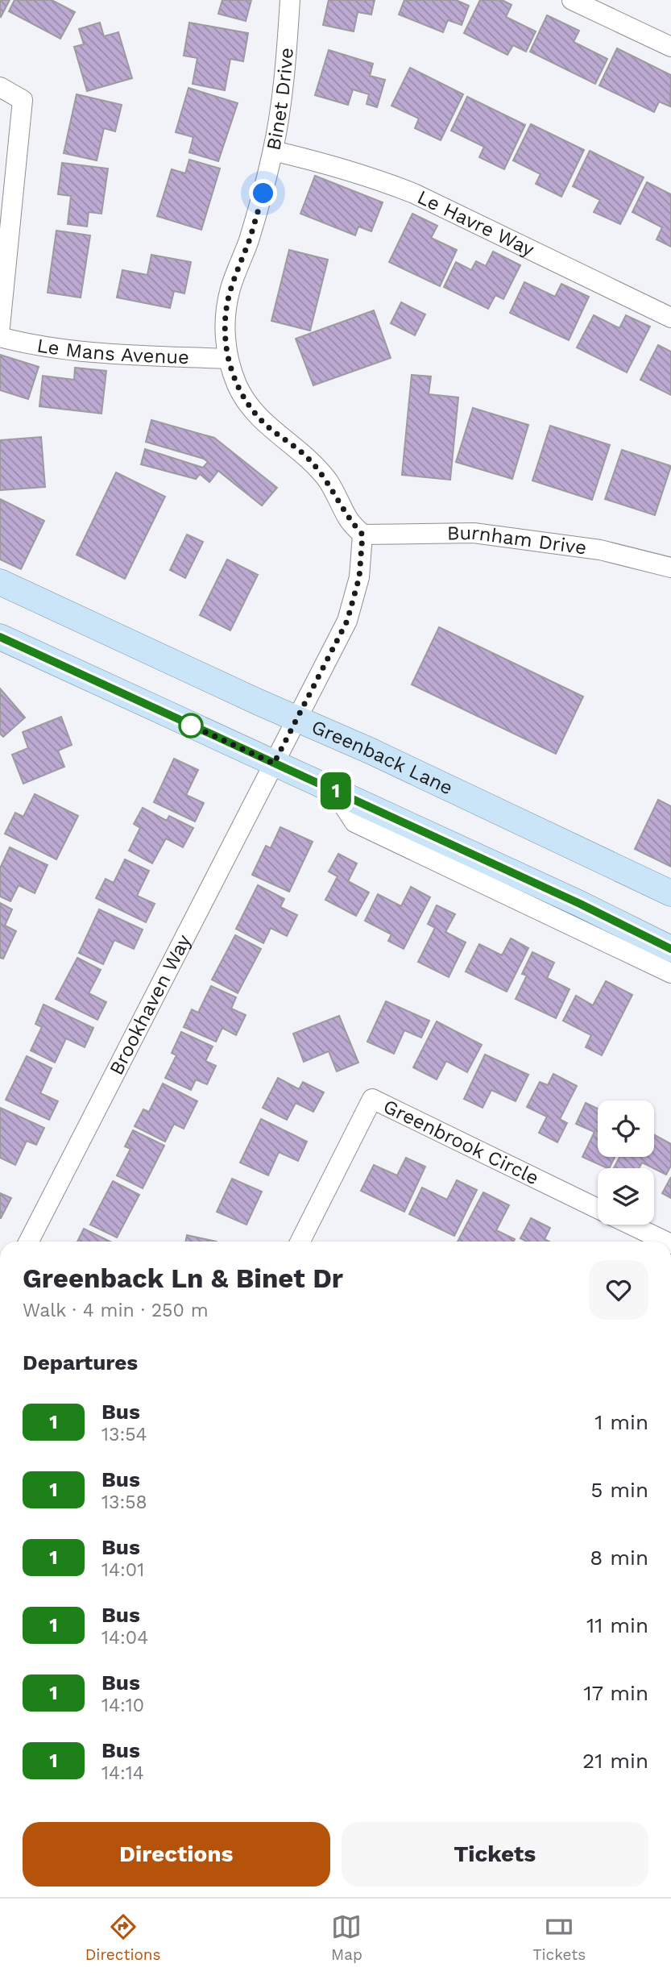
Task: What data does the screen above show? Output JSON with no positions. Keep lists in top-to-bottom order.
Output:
{
  "streets": {
    "main road": ["Greenback Lane"],
    "street": [
      "Binet Drive",
      "Le Havre Way",
      "Le Mans Avenue",
      "Burnham Drive",
      "Brookhaven Way",
      "Greenbrook Circle"
    ]
  },
  "crossings": [
    ["Binet Drive", "Le Havre Way"],
    ["Binet Drive", "Le Mans Avenue"],
    ["Binet Drive", "Burnham Drive"]
  ],
  "lines": ["bus line 1"],
  "page": {
    "on_map": "1",
    "heading": [
      ["Greenback Ln & Binet Dr", "Walk · 4 min · 250 m"],
      "Departures"
    ],
    "list": [
      {
        "mark": "1",
        "name": "Bus",
        "note": "13:54",
        "value": "1 min"
      },
      {
        "mark": "1",
        "name": "Bus",
        "note": "13:58",
        "value": "5 min"
      },
      {
        "mark": "1",
        "name": "Bus",
        "note": "14:01",
        "value": "8 min"
      },
      {
        "mark": "1",
        "name": "Bus",
        "note": "14:04",
        "value": "11 min"
      },
      {
        "mark": "1",
        "name": "Bus",
        "note": "14:10",
        "value": "17 min"
      },
      {
        "mark": "1",
        "name": "Bus",
        "note": "14:14",
        "value": "21 min"
      }
    ],
    "buttons": ["Directions", "Tickets"],
    "tabs": ["Directions", "Map", "Tickets"]
  }
}
